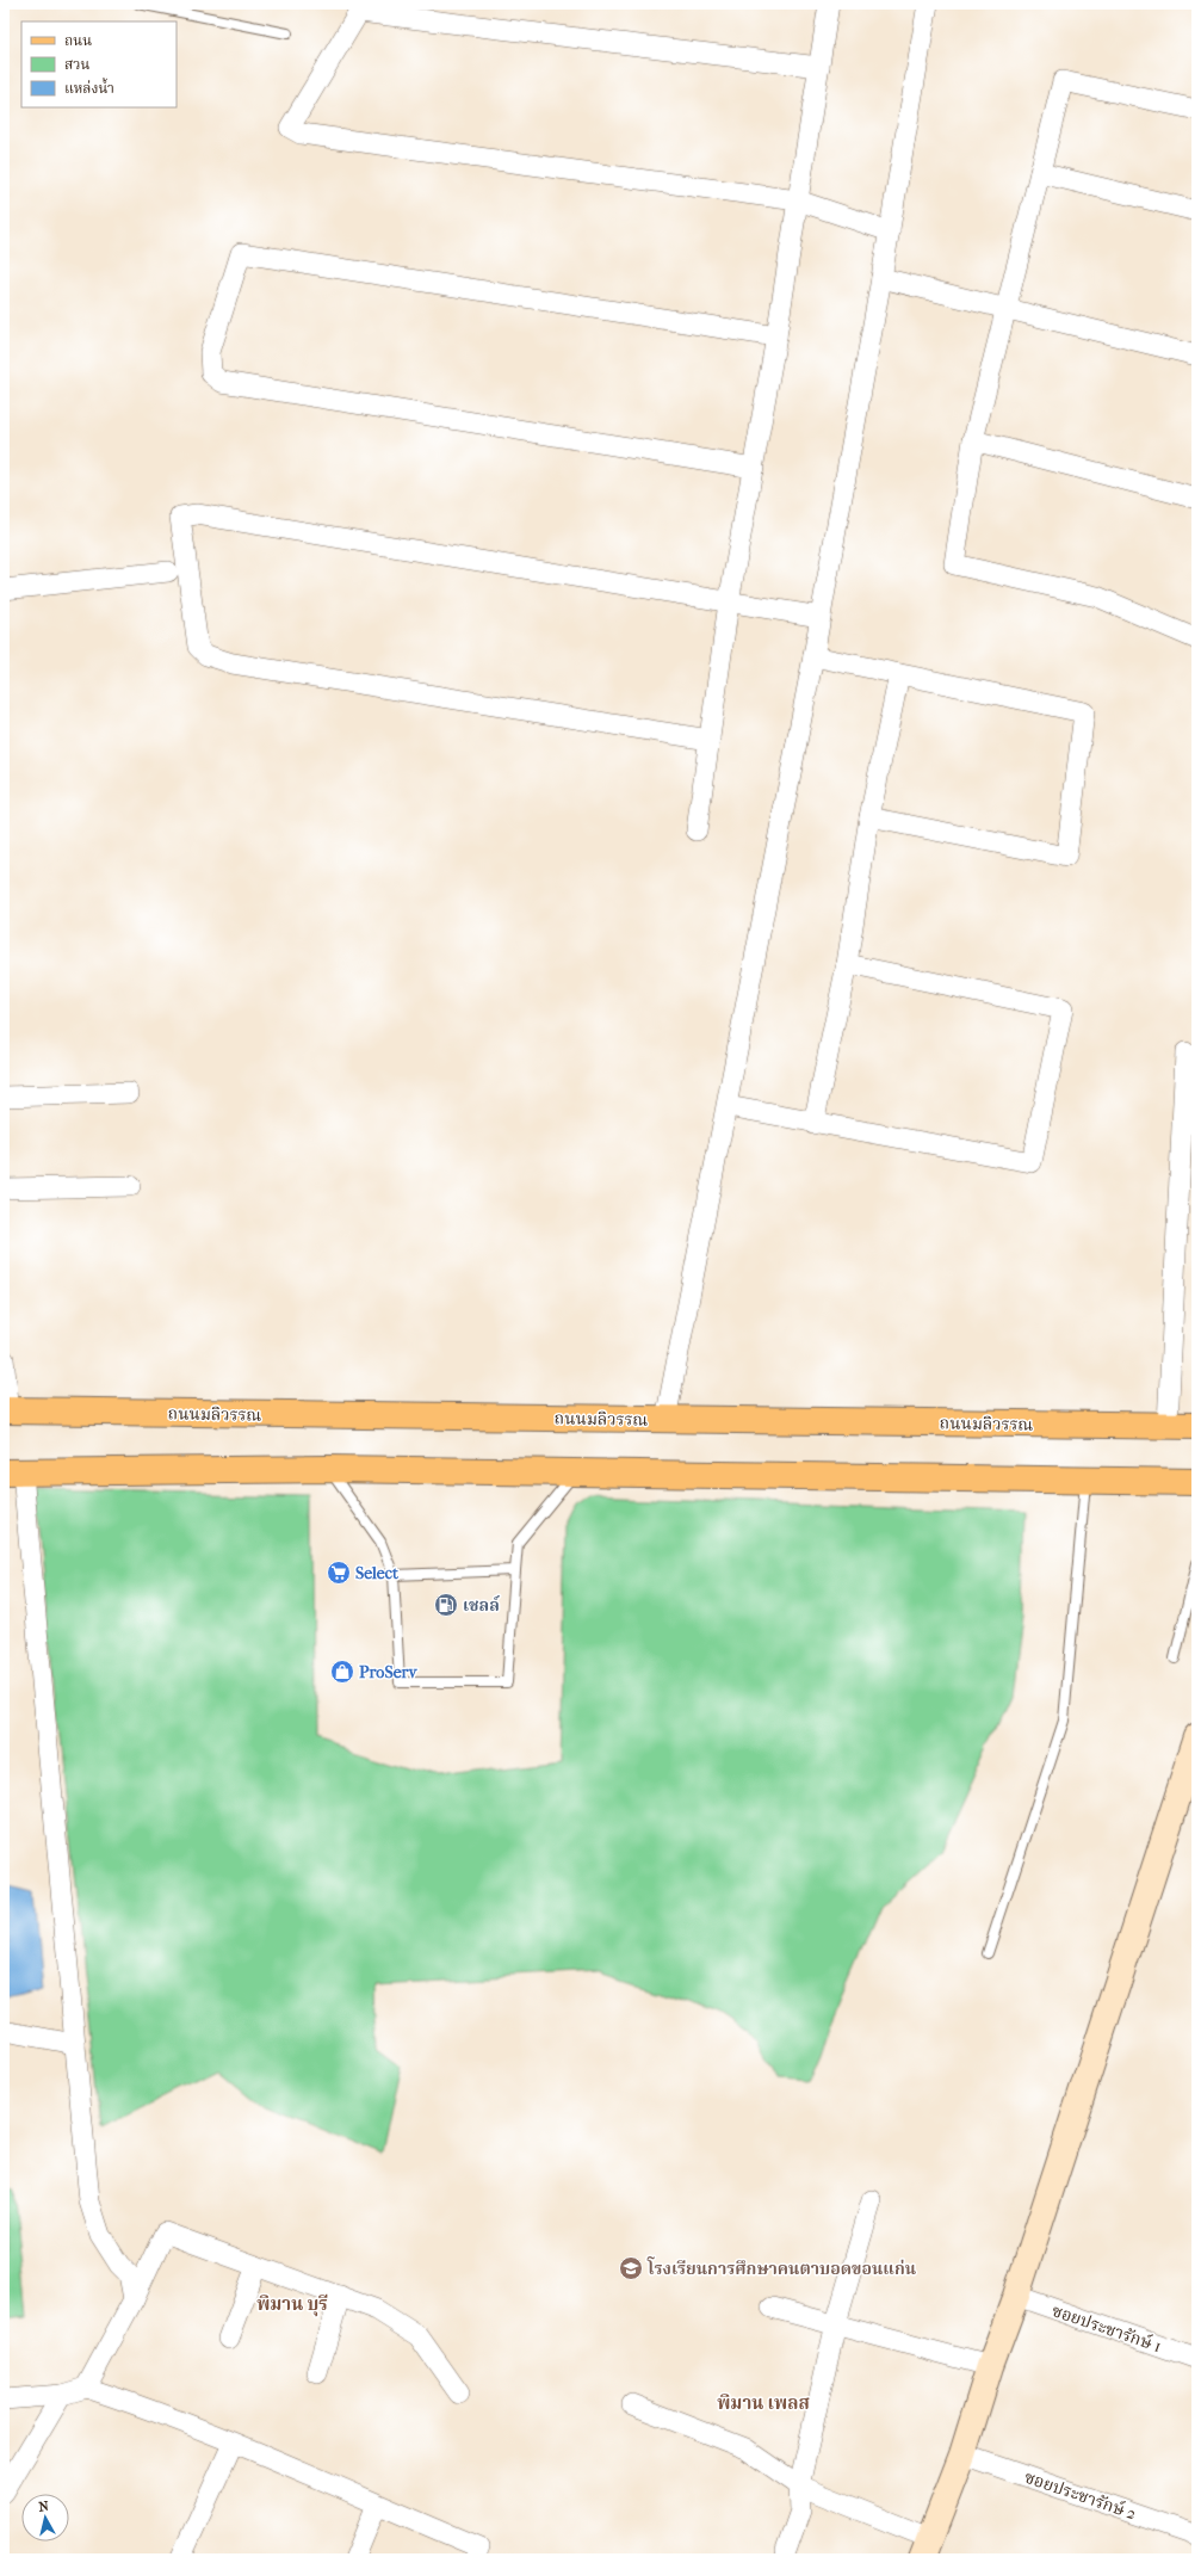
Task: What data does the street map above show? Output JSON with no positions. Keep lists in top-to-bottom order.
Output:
{
  "streets": {
    "main road": ["ถนนมลิวรรณ"],
    "street": ["ซอยประชารักษ์ 1", "ซอยประชารักษ์ 2"]
  },
  "districts": ["พิมาน บุรี", "พิมาน เพลส"],
  "places": {
    "supermarket": ["Select"],
    "fuel station": ["เชลล์"],
    "shop": ["ProServ"],
    "school or university": ["โรงเรียนการศึกษาคนตาบอดขอนแก่น"]
  },
  "legend": ["ถนน", "สวน", "แหล่งน้ำ"],
  "north": "top"
}
